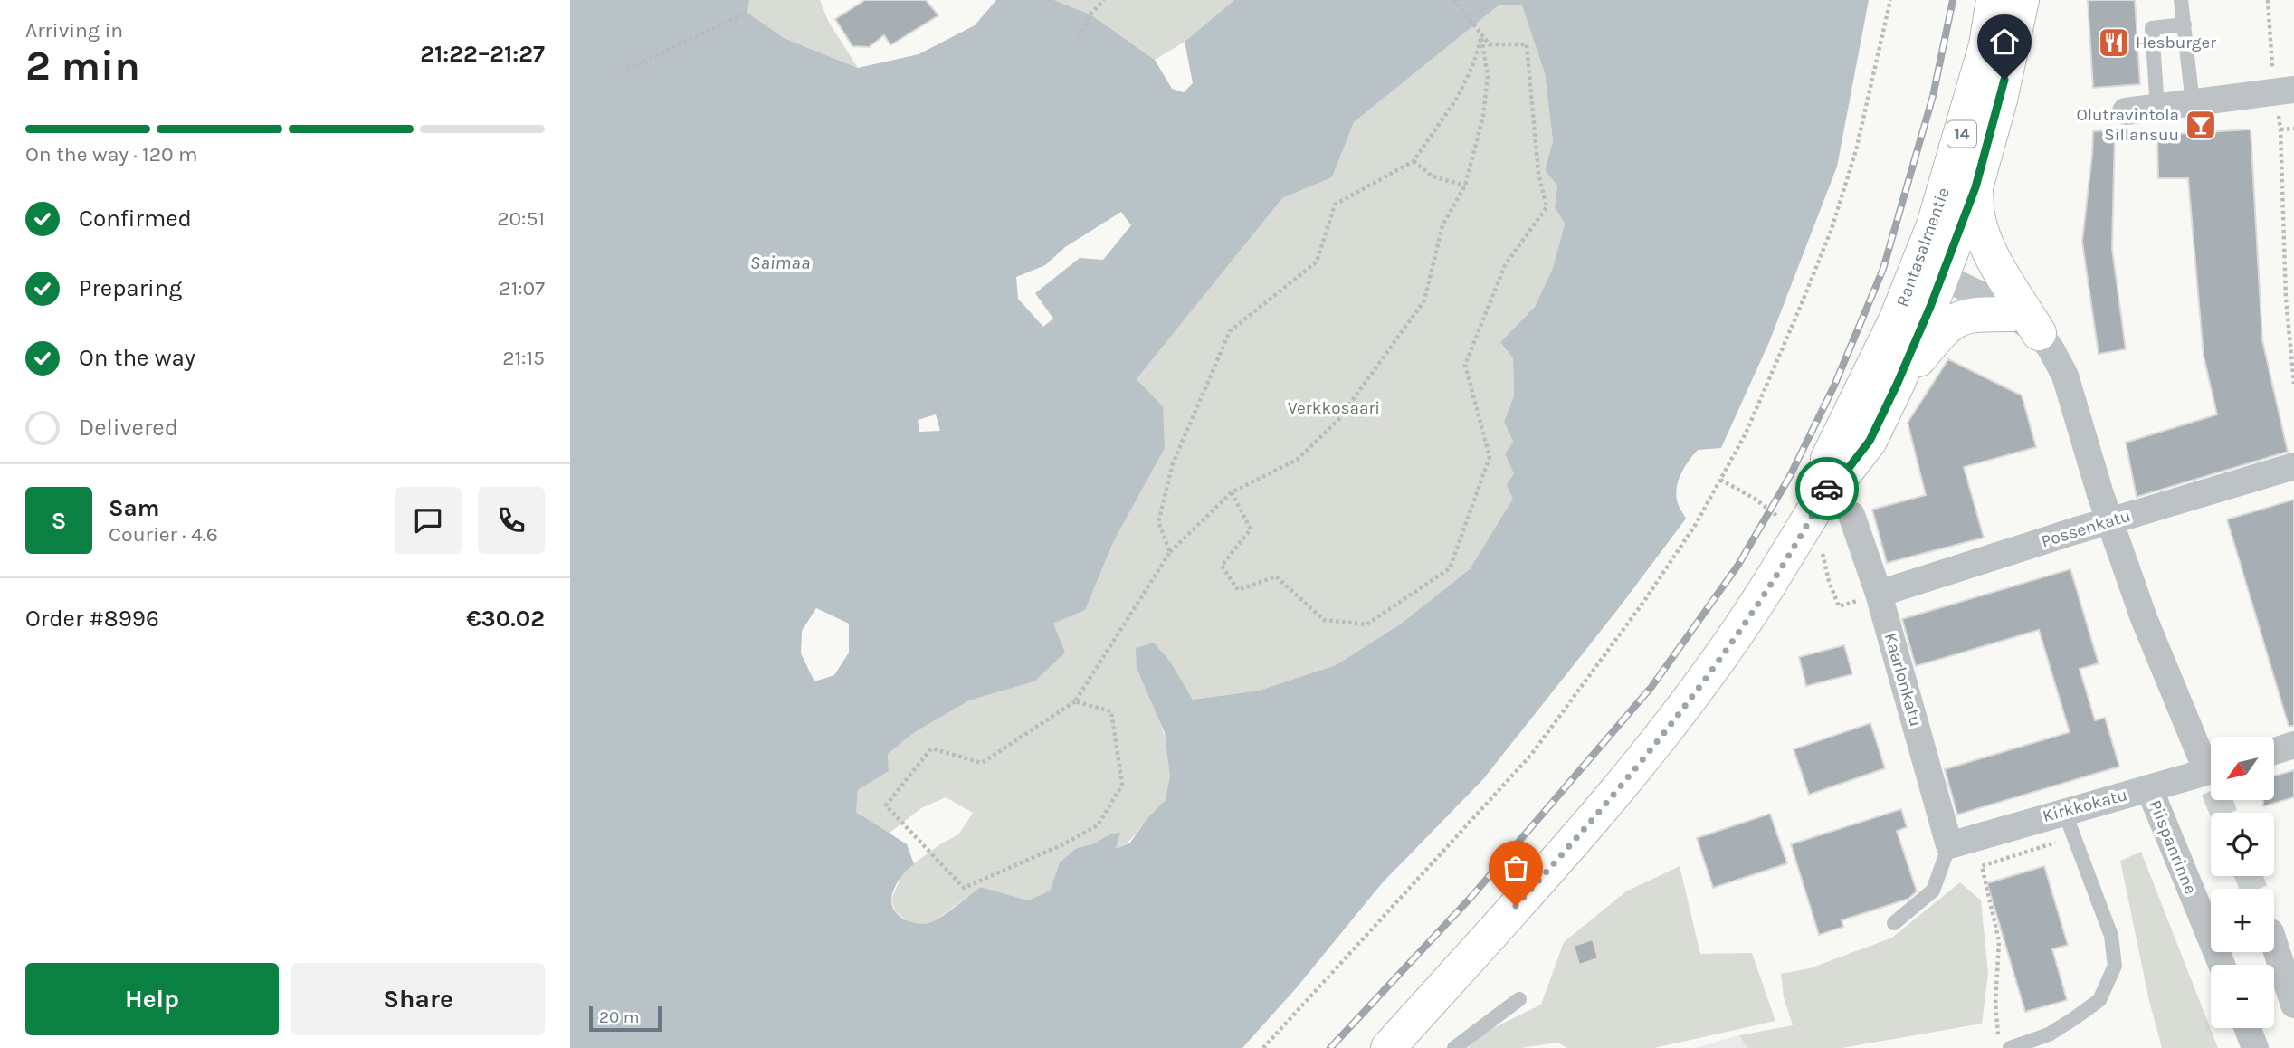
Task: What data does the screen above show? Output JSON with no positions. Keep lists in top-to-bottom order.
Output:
{
  "streets": {
    "highway": ["14", "Rantasalmentie"],
    "street": [
      "Possenkatu",
      "Kaarlonkatu",
      "Kirkkokatu",
      "Piispanrinne"
    ]
  },
  "crossings": [
    ["14", "Rantasalmentie"],
    ["Possenkatu", "Kaarlonkatu"],
    ["Kaarlonkatu", "Kirkkokatu"],
    ["Kirkkokatu", "Piispanrinne"]
  ],
  "water": ["Saimaa"],
  "parks": ["Verkkosaari"],
  "places": {
    "restaurant": ["Hesburger"],
    "bar": ["Olutravintola Sillansuu"]
  },
  "scale_bar": "20 m",
  "north": "bottom left",
  "page": {
    "heading": ["2 min", "Arriving in", "21:22–21:27"],
    "panel": [
      "Sam",
      "Courier · 4.6",
      "Order #8996",
      "€30.02"
    ],
    "bar": "On the way · 120 m",
    "list": [
      ["Confirmed", "20:51"],
      ["Preparing", "21:07"],
      ["On the way", "21:15"],
      "Delivered"
    ],
    "round": "S",
    "map_buttons": ["+", "−"],
    "buttons": ["Help", "Share"],
    "scale": "20 m"
  }
}
